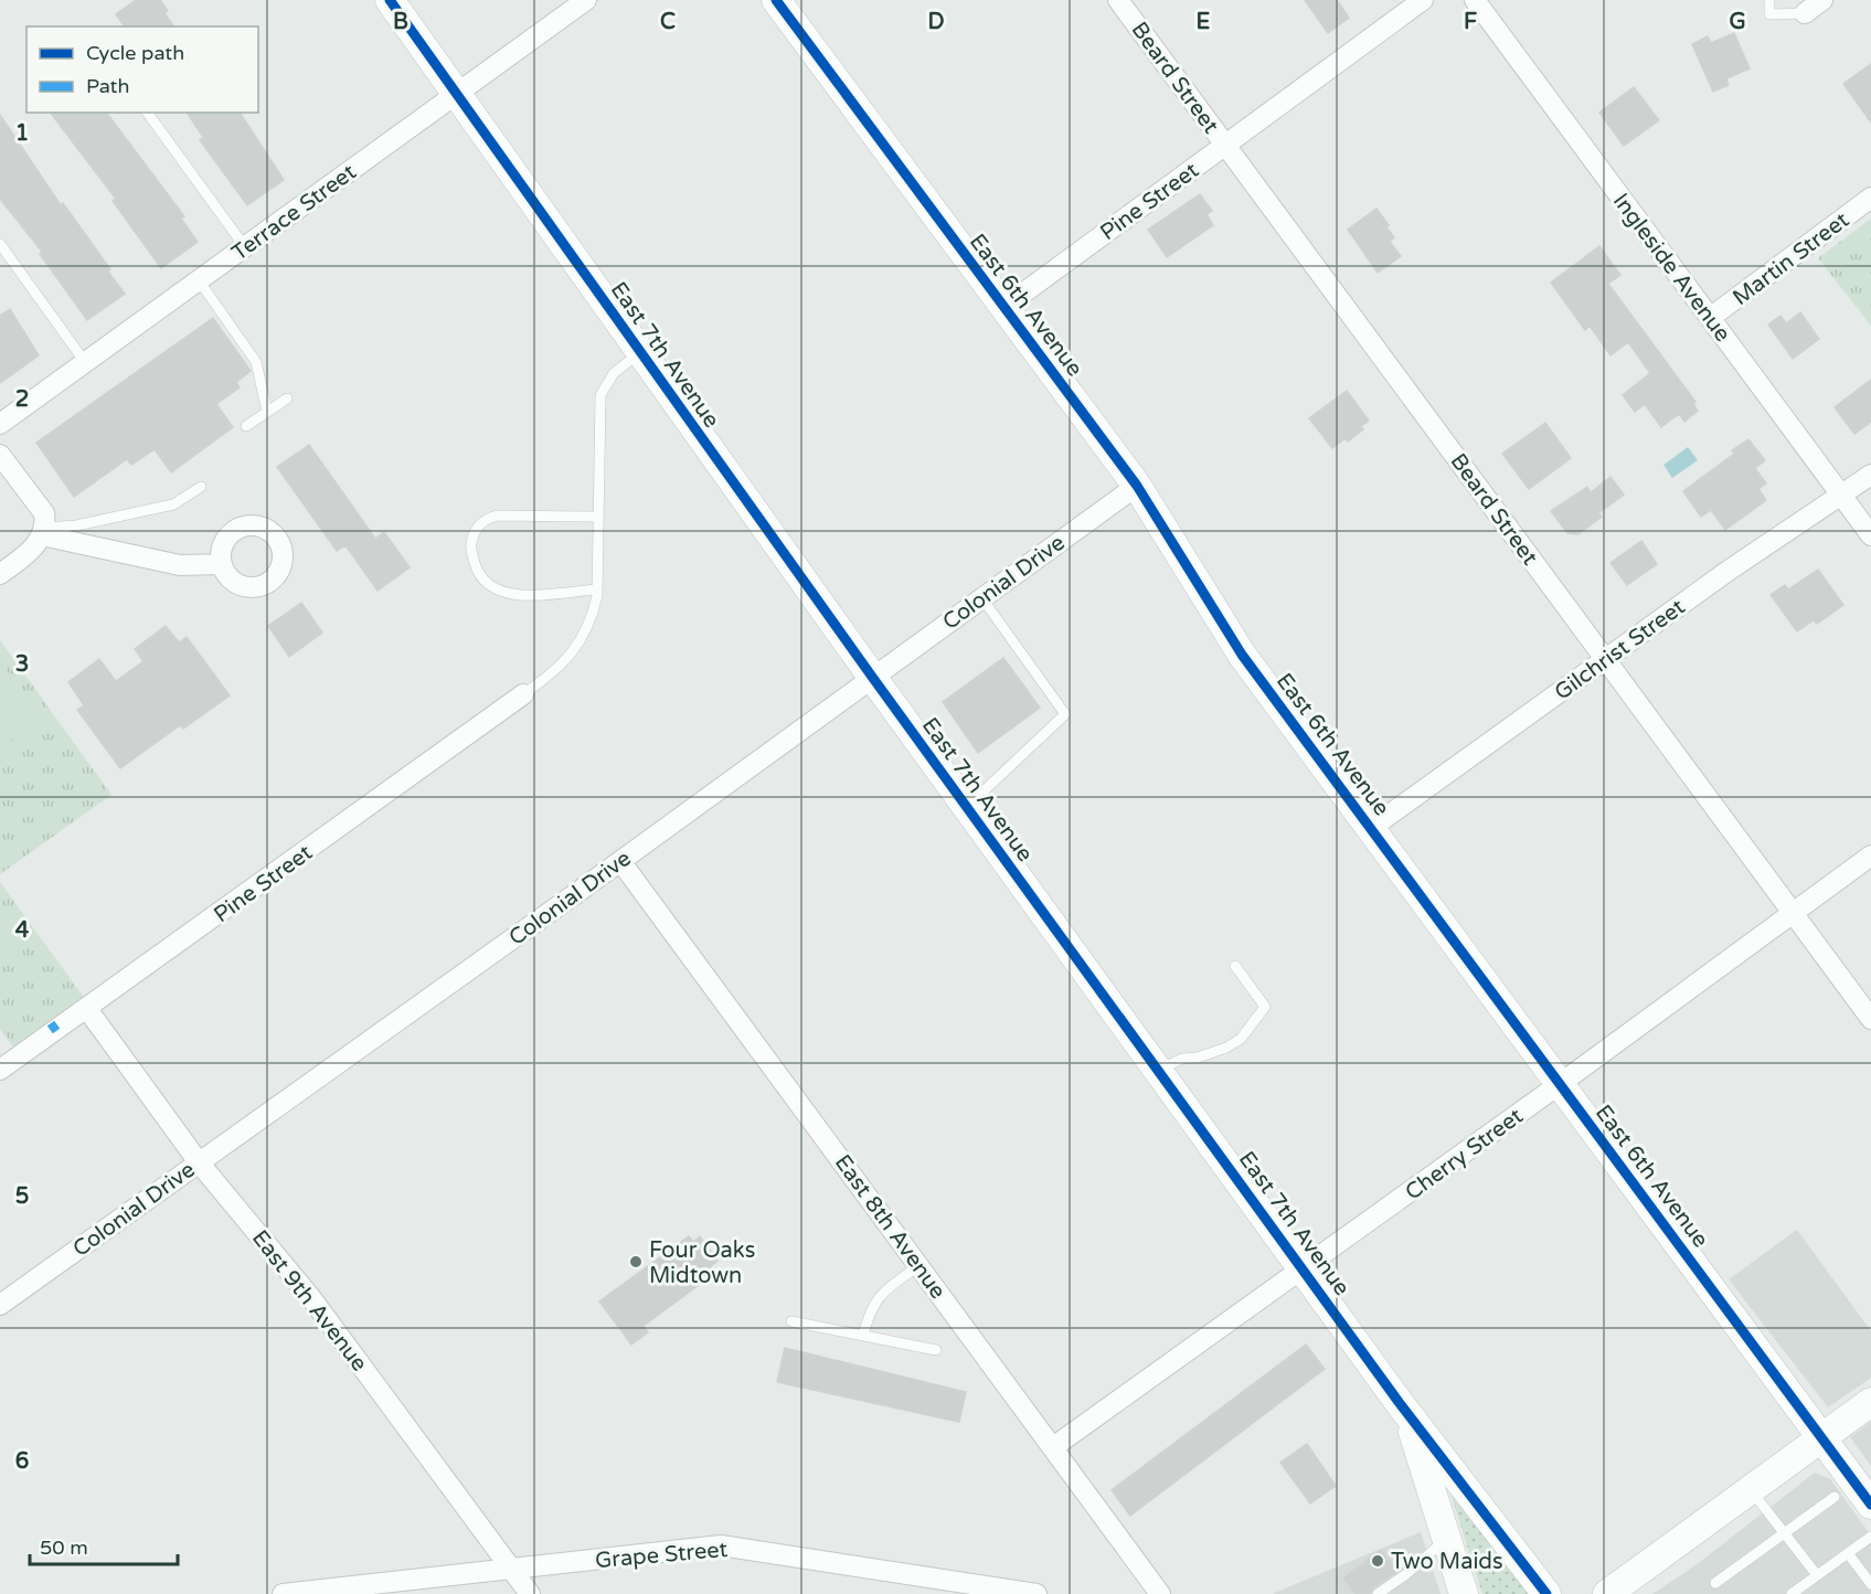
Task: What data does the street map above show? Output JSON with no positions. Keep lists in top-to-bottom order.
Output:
{
  "streets": {
    "street": [
      "Beard Street",
      "Pine Street",
      "Terrace Street",
      "Martin Street",
      "Ingleside Avenue",
      "East 6th Avenue",
      "East 7th Avenue",
      "Colonial Drive",
      "Gilchrist Street",
      "Cherry Street",
      "East 8th Avenue",
      "East 9th Avenue",
      "Grape Street"
    ]
  },
  "crossings": [
    ["Beard Street", "Pine Street"],
    ["Beard Street", "Gilchrist Street"],
    ["Beard Street", "Cherry Street"],
    ["Pine Street", "East 6th Avenue"],
    ["Pine Street", "East 9th Avenue"],
    ["Terrace Street", "East 7th Avenue"],
    ["Martin Street", "Ingleside Avenue"],
    ["Ingleside Avenue", "Gilchrist Street"],
    ["East 6th Avenue", "Colonial Drive"],
    ["East 6th Avenue", "Gilchrist Street"],
    ["East 6th Avenue", "Cherry Street"],
    ["East 7th Avenue", "Colonial Drive"],
    ["East 7th Avenue", "Cherry Street"],
    ["Colonial Drive", "East 8th Avenue"],
    ["Colonial Drive", "East 9th Avenue"],
    ["Cherry Street", "East 8th Avenue"],
    ["East 9th Avenue", "Grape Street"]
  ],
  "places": ["Four Oaks Midtown", "Two Maids"],
  "legend": ["Cycle path", "Path"],
  "scale_bar": "50 m",
  "grid": {
    "columns": [
      "B",
      "C",
      "D",
      "E",
      "F",
      "G"
    ],
    "rows": [
      "1",
      "2",
      "3",
      "4",
      "5",
      "6"
    ]
  }
}
